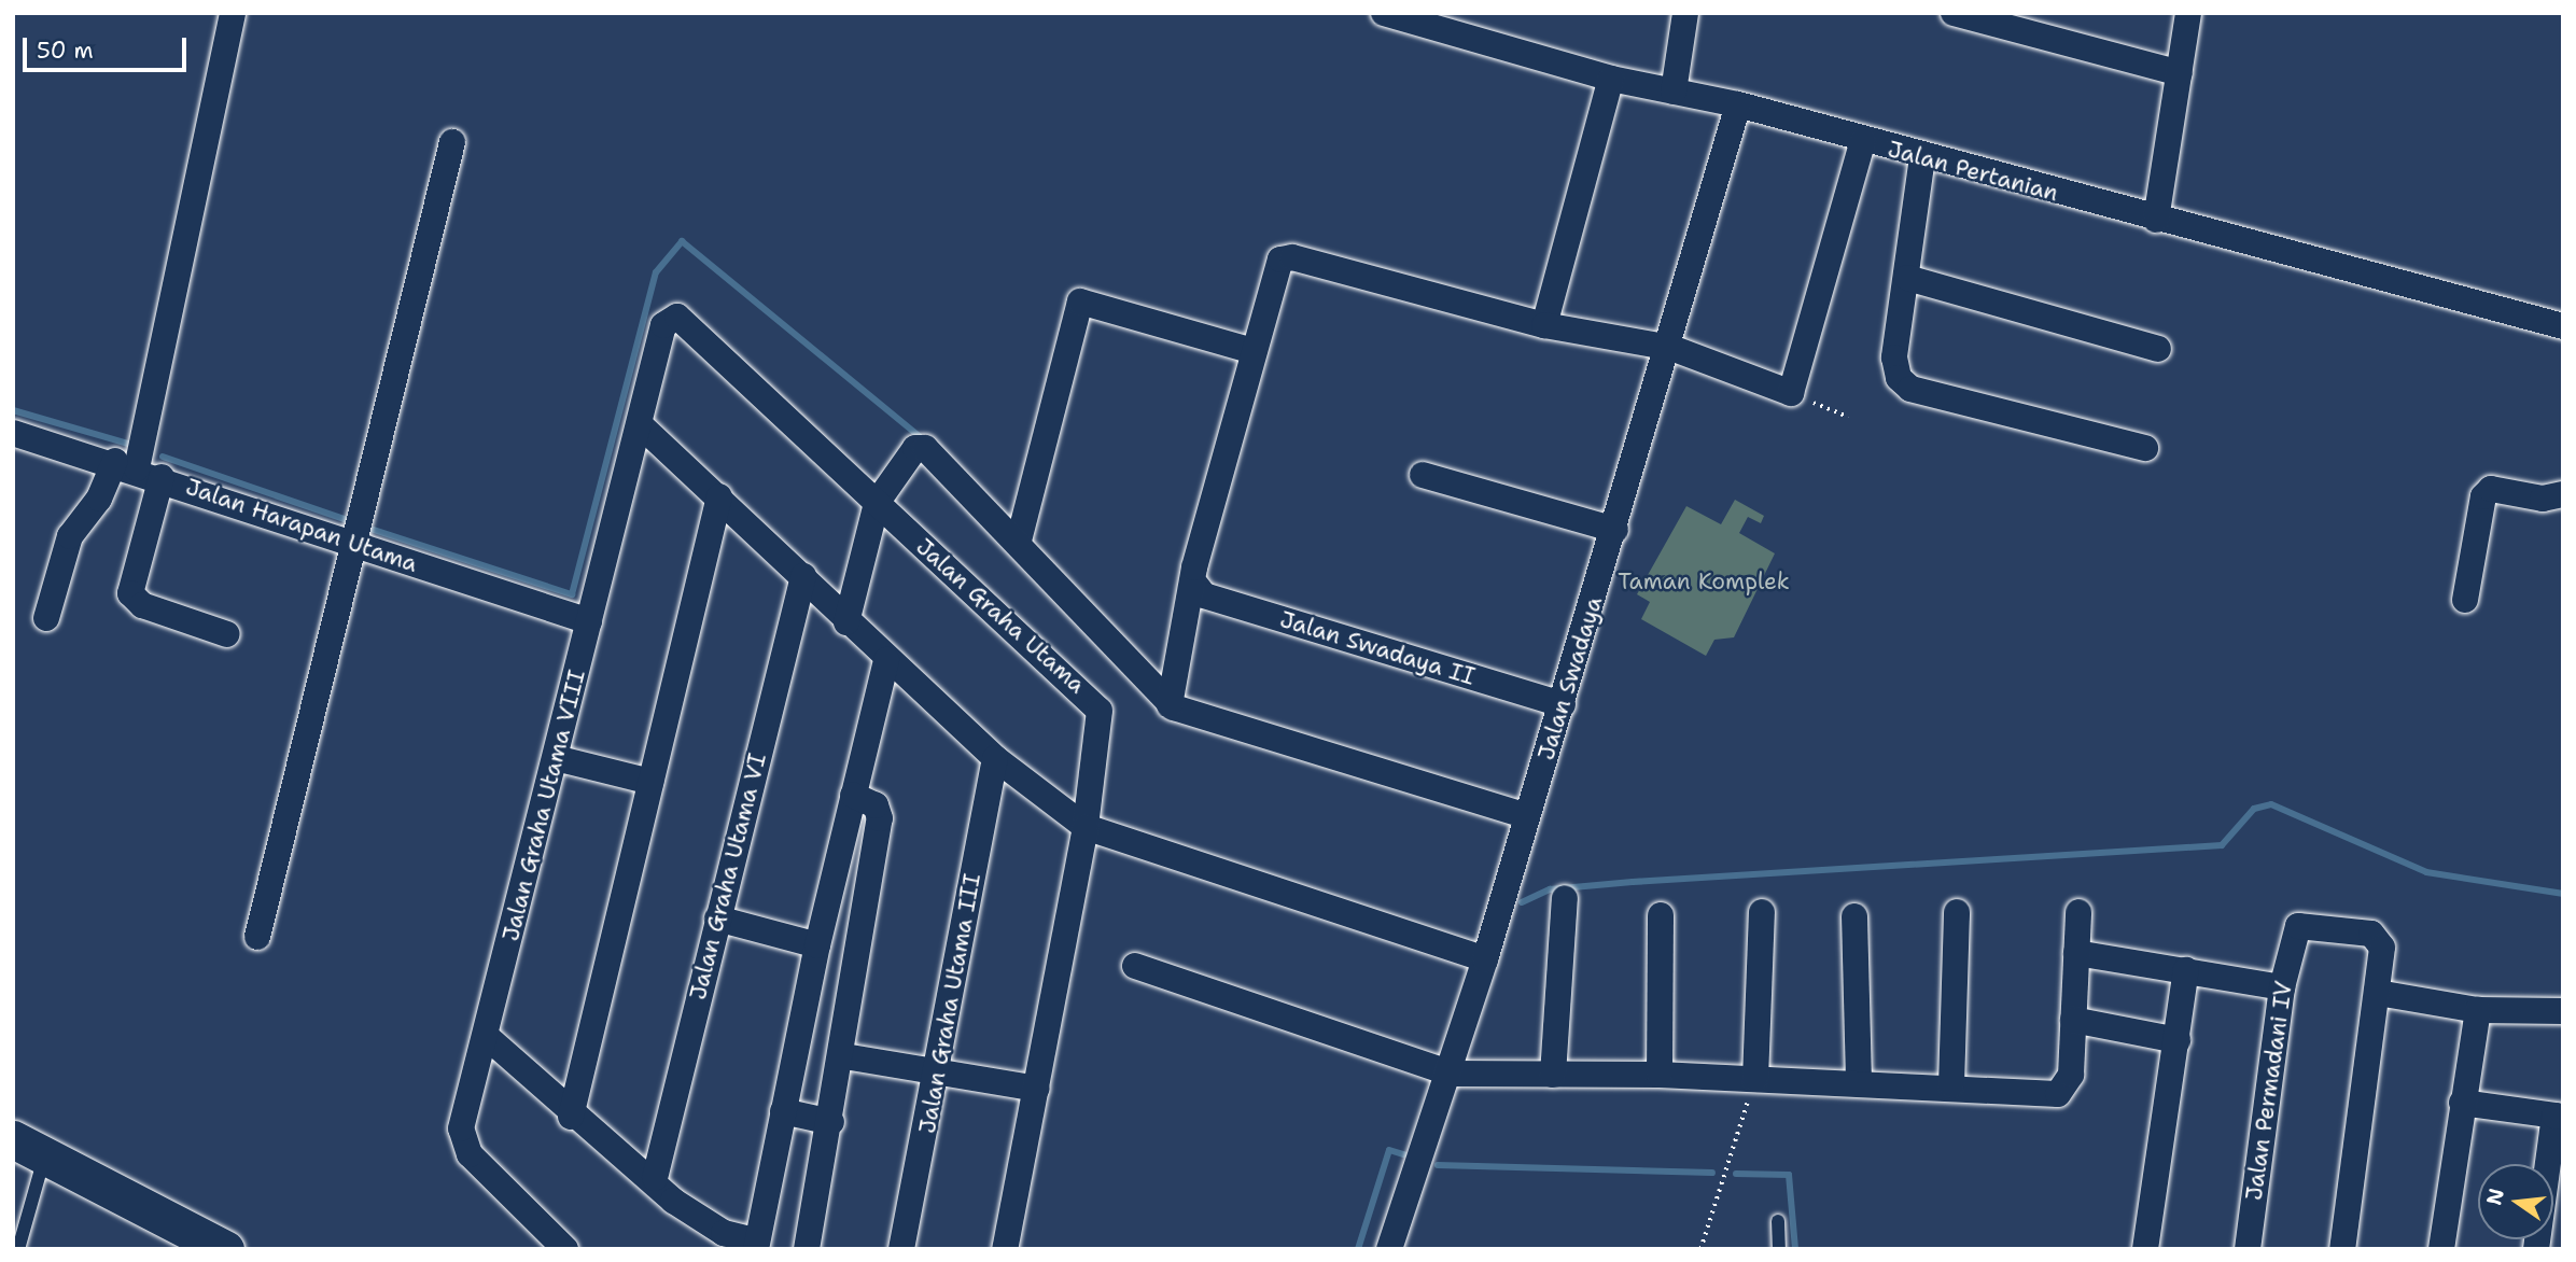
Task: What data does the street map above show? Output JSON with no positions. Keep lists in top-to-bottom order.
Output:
{
  "streets": {
    "street": [
      "Jalan Pertanian",
      "Jalan Harapan Utama",
      "Jalan Graha Utama",
      "Jalan Swadaya II",
      "Jalan Swadaya",
      "Jalan Graha Utama VIII",
      "Jalan Graha Utama VI",
      "Jalan Graha Utama III",
      "Jalan Permadani IV"
    ]
  },
  "crossings": [
    ["Jalan Pertanian", "Jalan Swadaya"],
    ["Jalan Harapan Utama", "Jalan Graha Utama VIII"],
    ["Jalan Graha Utama", "Jalan Graha Utama VIII"],
    ["Jalan Swadaya II", "Jalan Swadaya"]
  ],
  "parks": ["Taman Komplek"],
  "scale_bar": "50 m",
  "north": "left"
}
